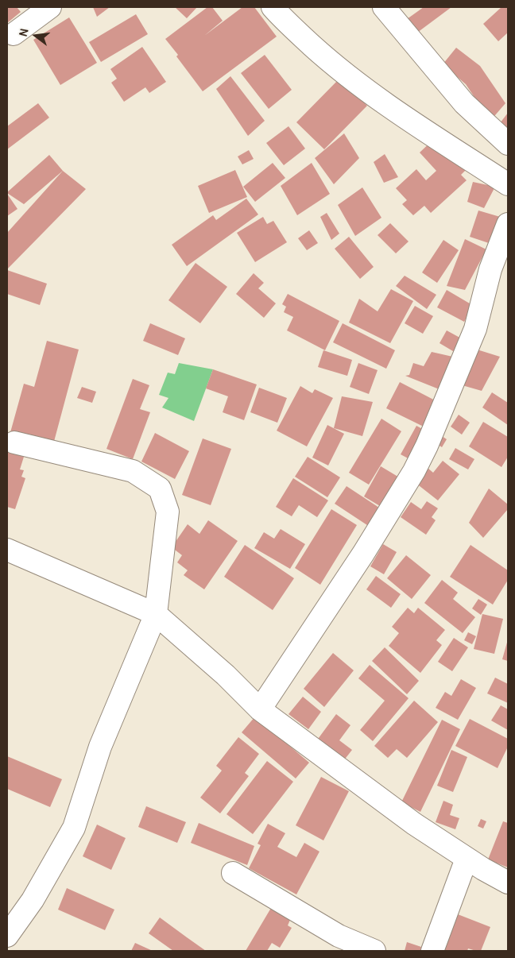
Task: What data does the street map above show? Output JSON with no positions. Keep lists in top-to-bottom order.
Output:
{
  "north": "left"
}
